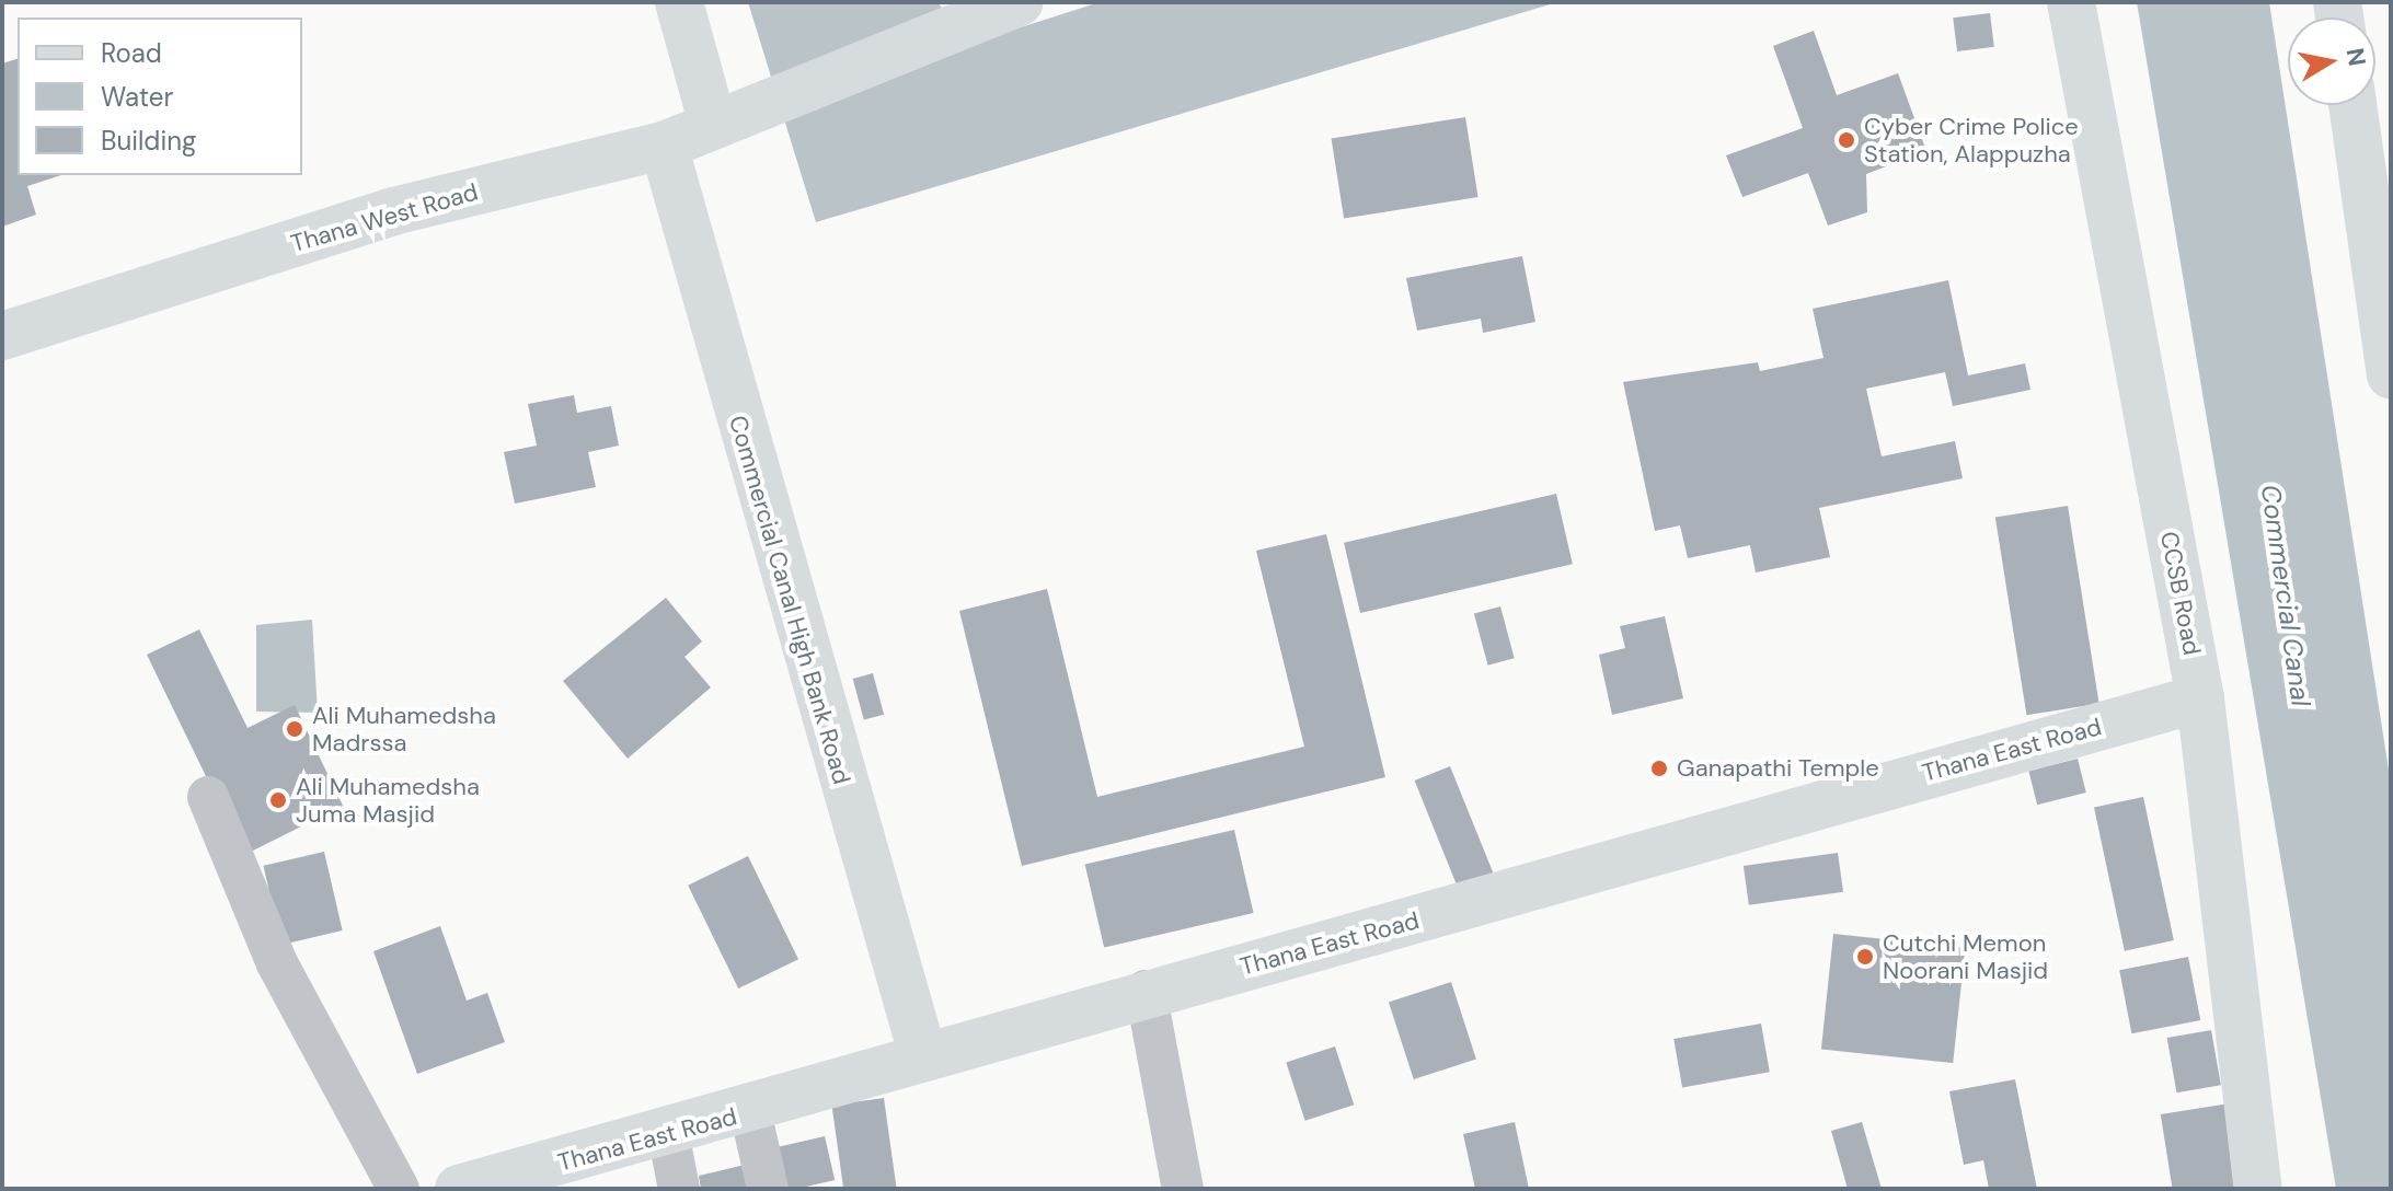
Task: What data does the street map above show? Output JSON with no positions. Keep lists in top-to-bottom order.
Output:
{
  "streets": {
    "main road": [
      "Thana West Road",
      "CCSB Road",
      "Commercial Canal High Bank Road",
      "Thana East Road"
    ]
  },
  "crossings": [
    ["Thana West Road", "Commercial Canal High Bank Road"],
    ["CCSB Road", "Thana East Road"],
    ["Commercial Canal High Bank Road", "Thana East Road"]
  ],
  "water": ["Commercial Canal"],
  "places": [
    "Cyber Crime Police Station, Alappuzha",
    "Ali Muhamedsha Madrssa",
    "Ganapathi Temple",
    "Ali Muhamedsha Juma Masjid",
    "Cutchi Memon Noorani Masjid"
  ],
  "legend": ["Road", "Water", "Building"],
  "north": "right"
}
